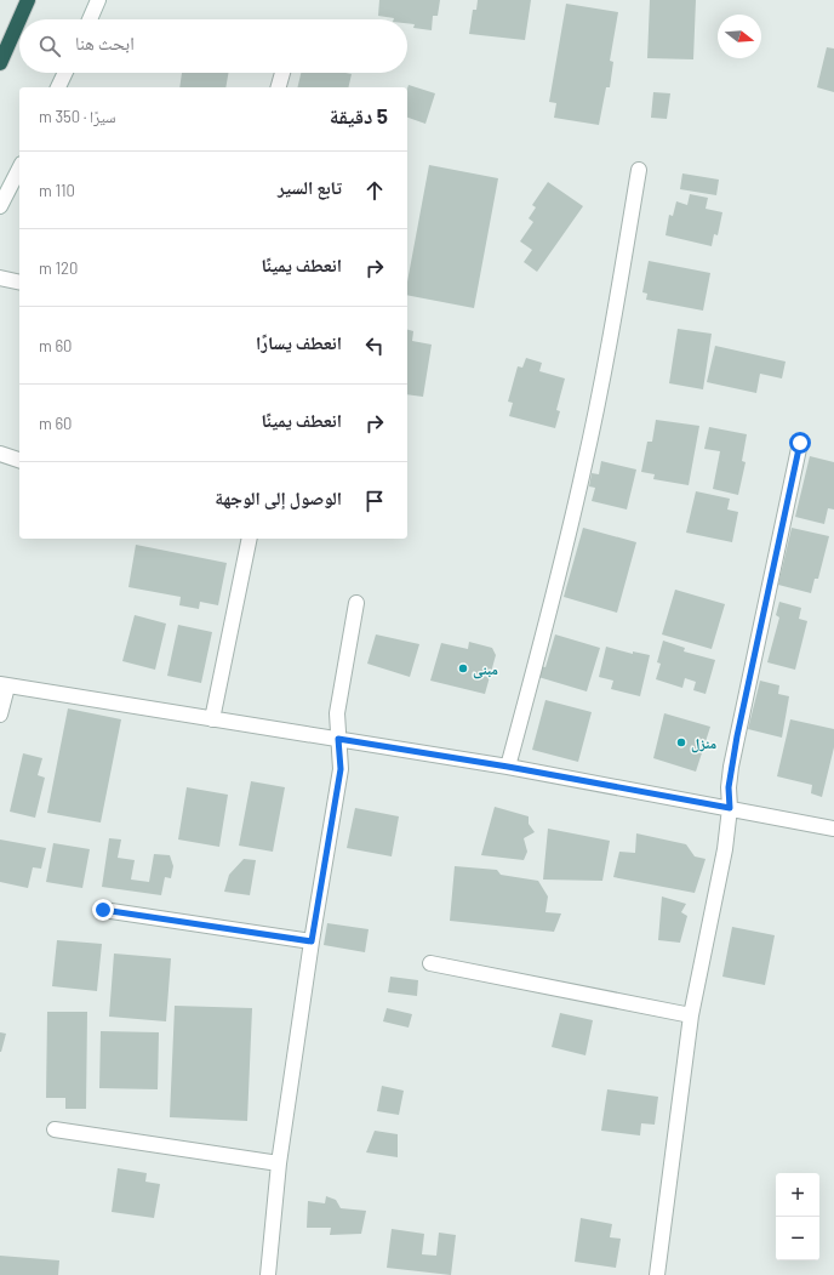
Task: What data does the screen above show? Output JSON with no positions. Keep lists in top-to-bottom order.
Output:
{
  "places": ["مبنى", "منزل"],
  "north": "right",
  "page": {
    "search": "ابحث هنا",
    "heading": ["5 دقيقة", "سيرًا · 350 m"],
    "list": [
      ["تابع السير", "110 m"],
      ["انعطف يمينًا", "120 m"],
      ["انعطف يسارًا", "60 m"],
      ["انعطف يمينًا", "60 m"],
      "الوصول إلى الوجهة"
    ],
    "map_buttons": ["+", "−"]
  }
}
